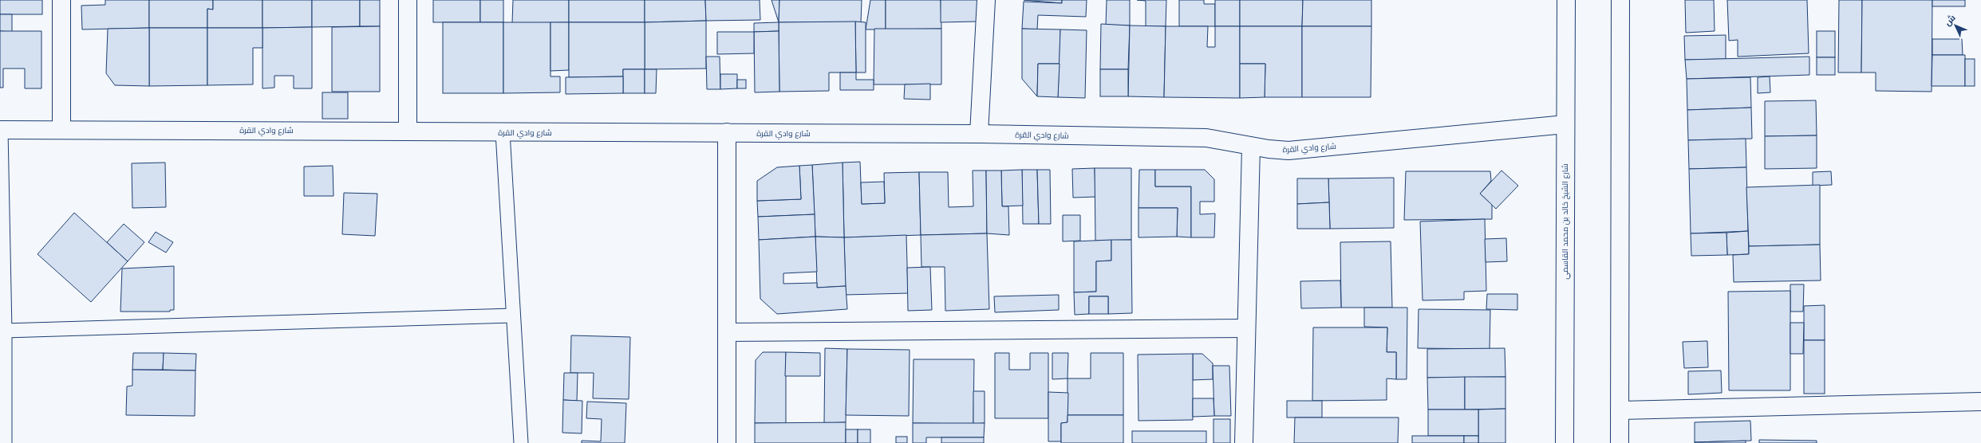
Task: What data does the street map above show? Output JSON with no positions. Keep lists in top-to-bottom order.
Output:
{
  "streets": {
    "street": ["شارع وادي القرة", "شارع الشيخ خالد بن محمد القاسمي"]
  },
  "crossings": [
    ["شارع وادي القرة", "شارع الشيخ خالد بن محمد القاسمي"]
  ],
  "north": "top left"
}
